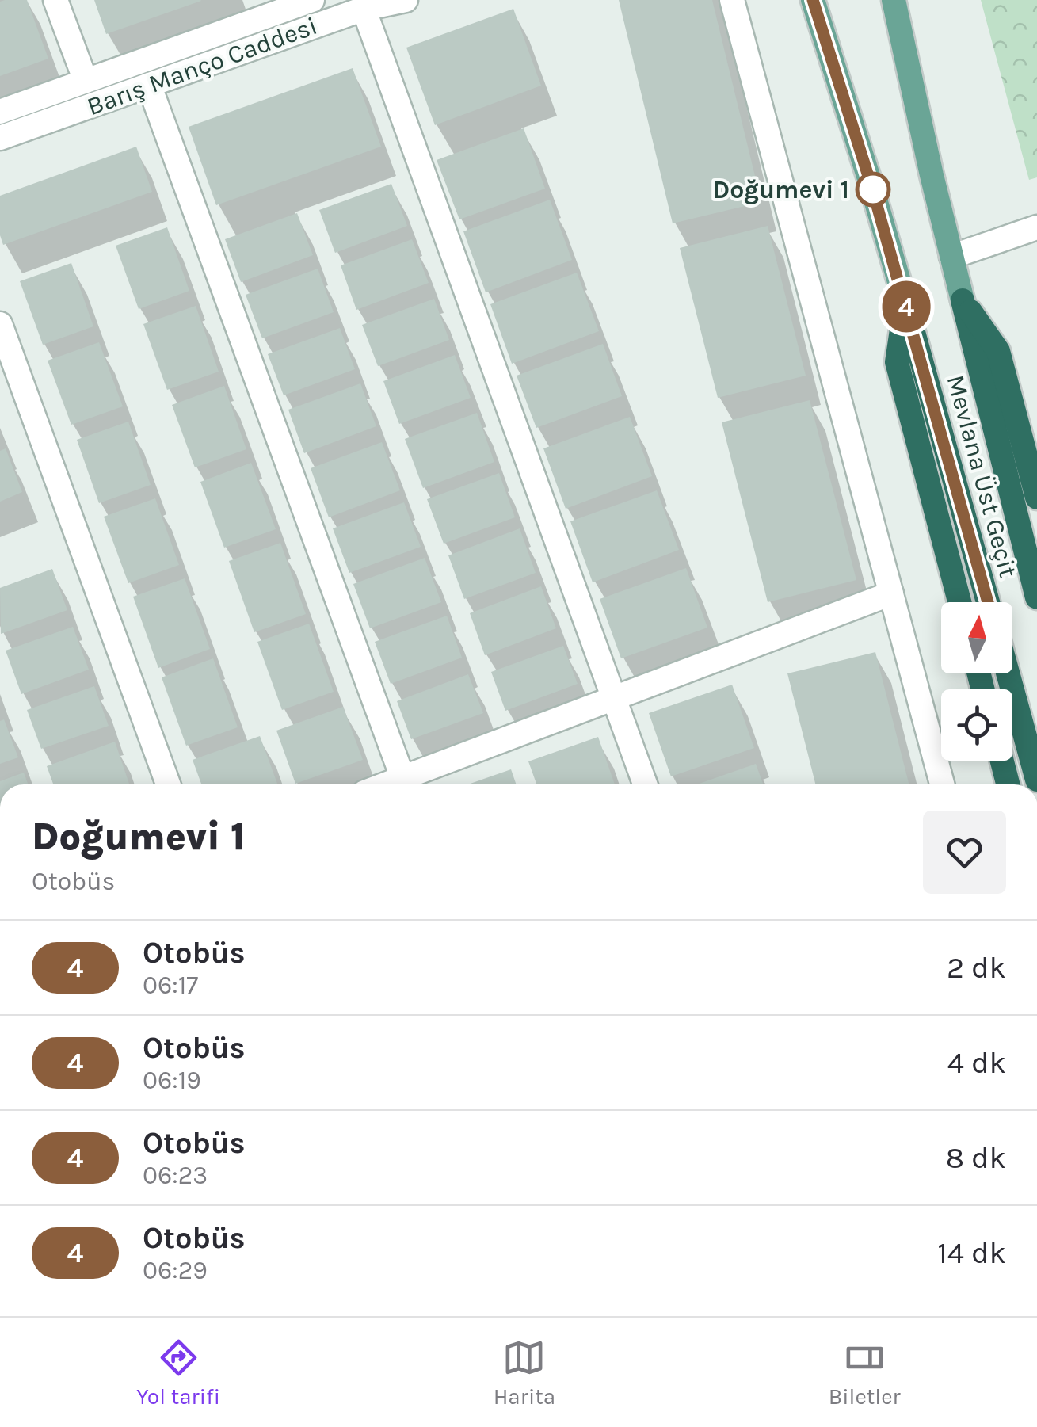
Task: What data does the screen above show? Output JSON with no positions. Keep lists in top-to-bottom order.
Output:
{
  "streets": {
    "highway": ["Mevlana Üst Geçit"],
    "street": ["Barış Manço Caddesi"]
  },
  "places": ["Doğumevi 1"],
  "lines": ["bus line 4"],
  "north": "top",
  "page": {
    "on_map": "4",
    "heading": ["Doğumevi 1", "Otobüs"],
    "list": [
      {
        "mark": "4",
        "name": "Otobüs",
        "note": "06:17",
        "value": "2 dk"
      },
      {
        "mark": "4",
        "name": "Otobüs",
        "note": "06:19",
        "value": "4 dk"
      },
      {
        "mark": "4",
        "name": "Otobüs",
        "note": "06:23",
        "value": "8 dk"
      },
      {
        "mark": "4",
        "name": "Otobüs",
        "note": "06:29",
        "value": "14 dk"
      }
    ],
    "tabs": ["Yol tarifi", "Harita", "Biletler"]
  }
}
